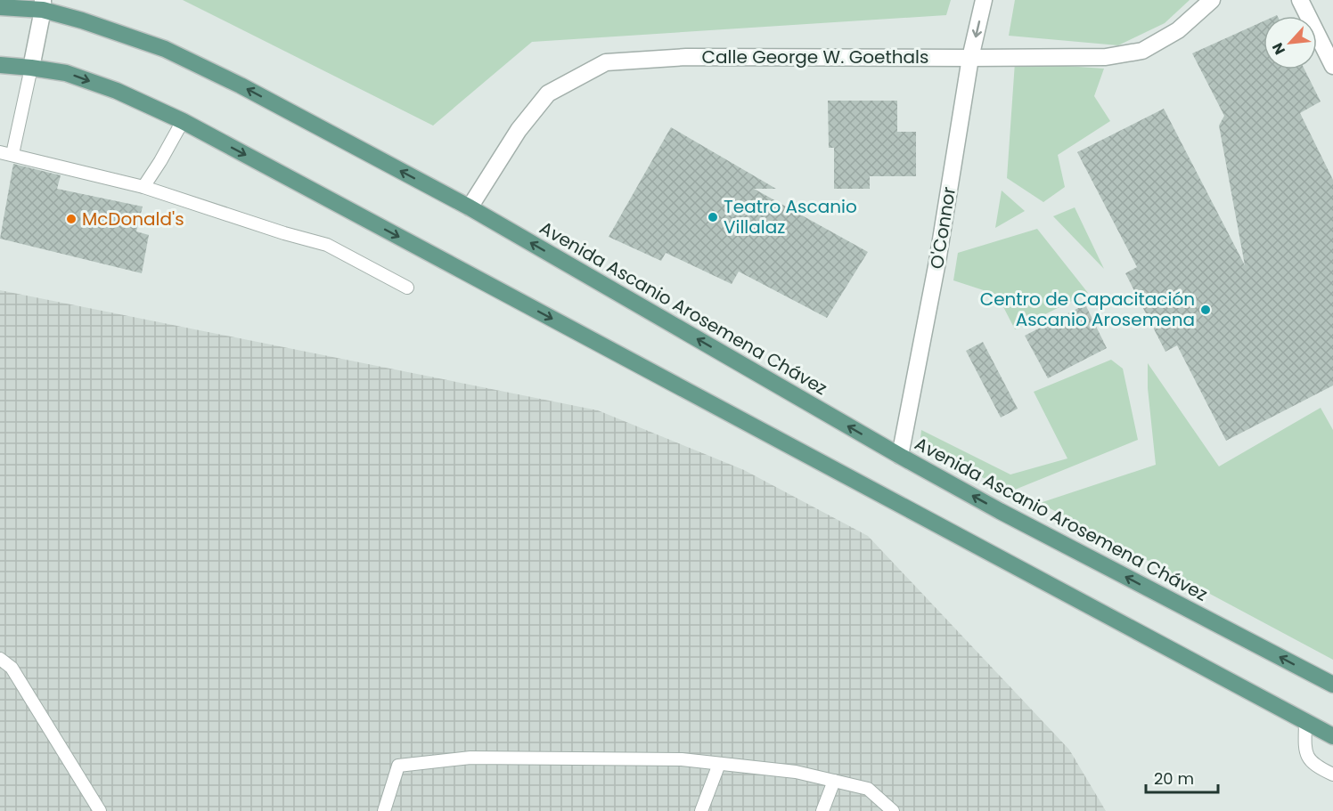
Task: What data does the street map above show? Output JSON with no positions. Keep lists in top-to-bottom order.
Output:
{
  "streets": {
    "main road": ["Avenida Ascanio Arosemena Chávez"],
    "street": ["Calle George W. Goethals", "O'Connor"]
  },
  "crossings": [
    ["Calle George W. Goethals", "O'Connor"],
    ["Calle George W. Goethals", "Avenida Ascanio Arosemena Chávez"],
    ["O'Connor", "Avenida Ascanio Arosemena Chávez"]
  ],
  "places": ["Teatro Ascanio Villalaz", "McDonald's", "Centro de Capacitación Ascanio Arosemena"],
  "scale_bar": "20 m",
  "north": "bottom left"
}
